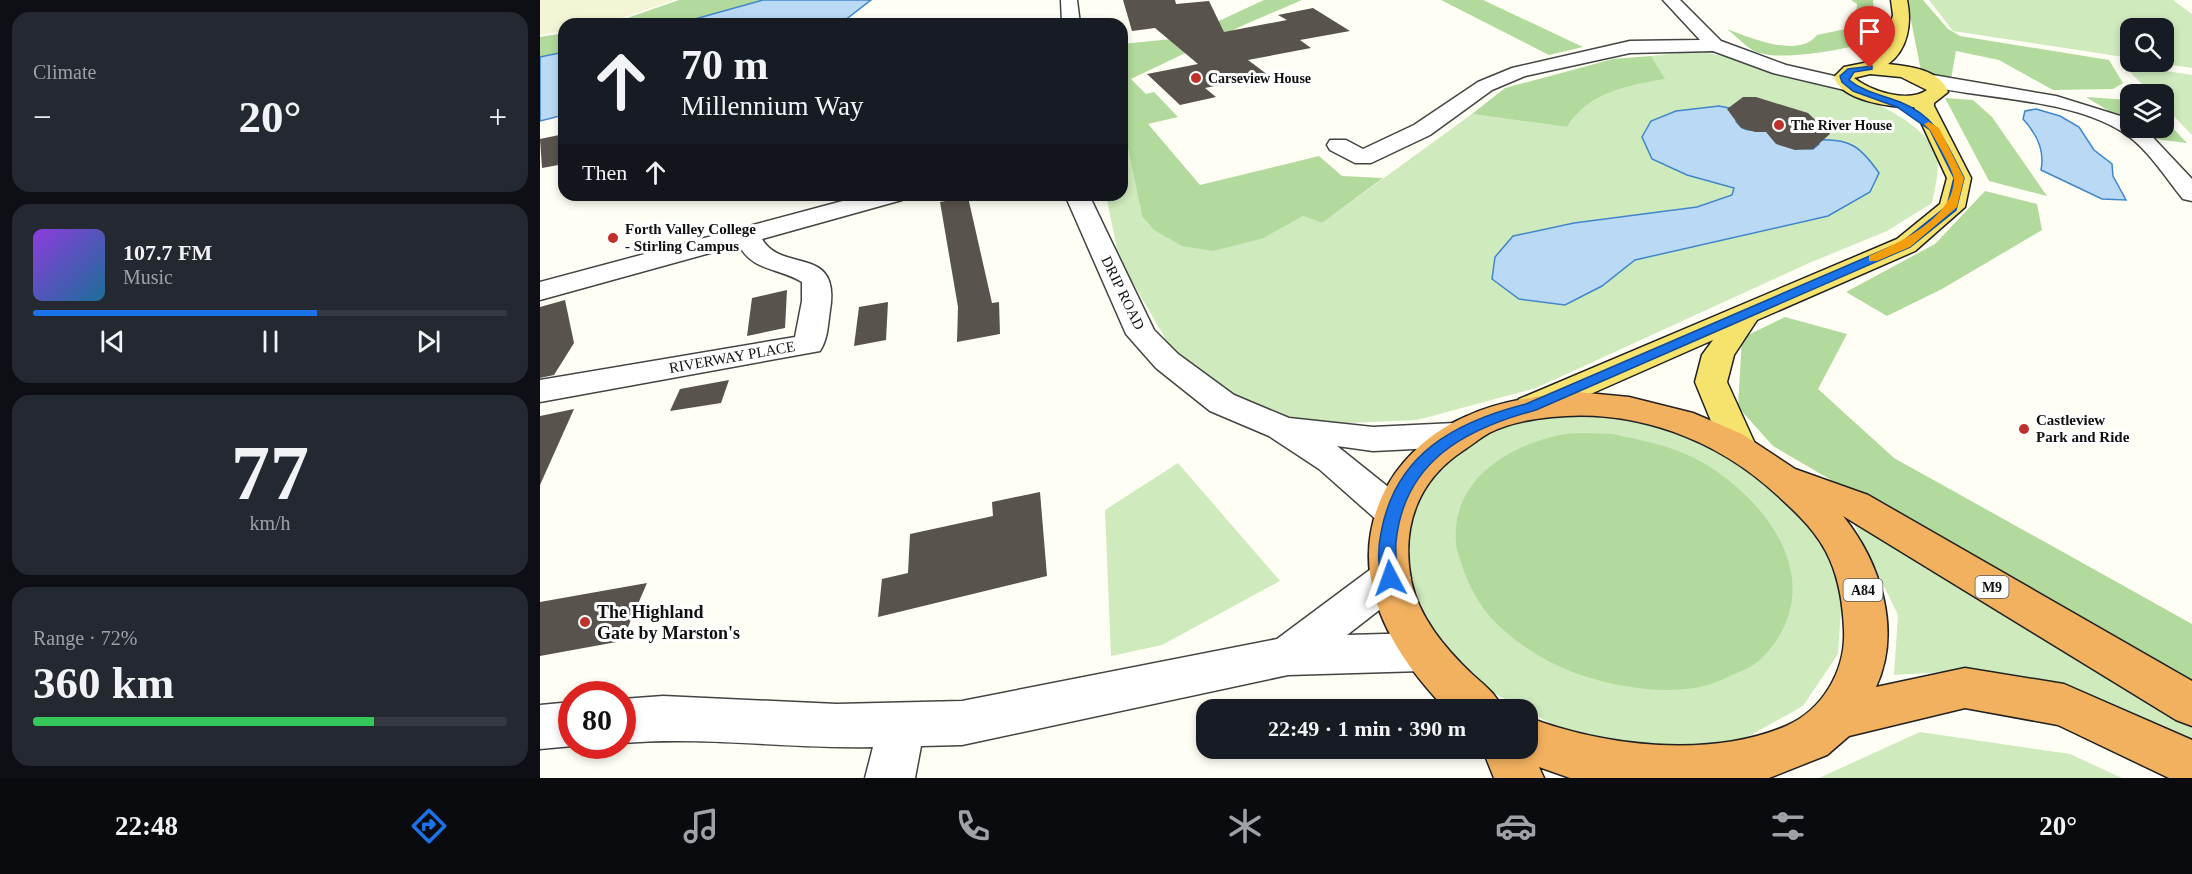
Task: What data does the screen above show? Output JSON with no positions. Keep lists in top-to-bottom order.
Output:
{
  "streets": {
    "highway": ["M9", "A84"],
    "street": ["DRIP ROAD", "RIVERWAY PLACE"]
  },
  "crossings": [
    ["DRIP ROAD", "A84"],
    ["M9", "A84"]
  ],
  "places": [
    "Carseview House",
    "The River House",
    "Forth Valley College - Stirling Campus",
    "Castleview Park and Ride",
    "The Highland Gate by Marston's"
  ],
  "page": {
    "tile": [
      "Climate",
      ["77", "km/h"],
      ["Range · 72%", "360 km"]
    ],
    "turn": ["70 m", "Millennium Way"],
    "heat": ["−", "20°", "+"],
    "then": "Then",
    "song": ["107.7 FM", "Music"],
    "limit": "80",
    "trip": "22:49 · 1 min · 390 m",
    "tabs": ["22:48", "20°"]
  }
}
